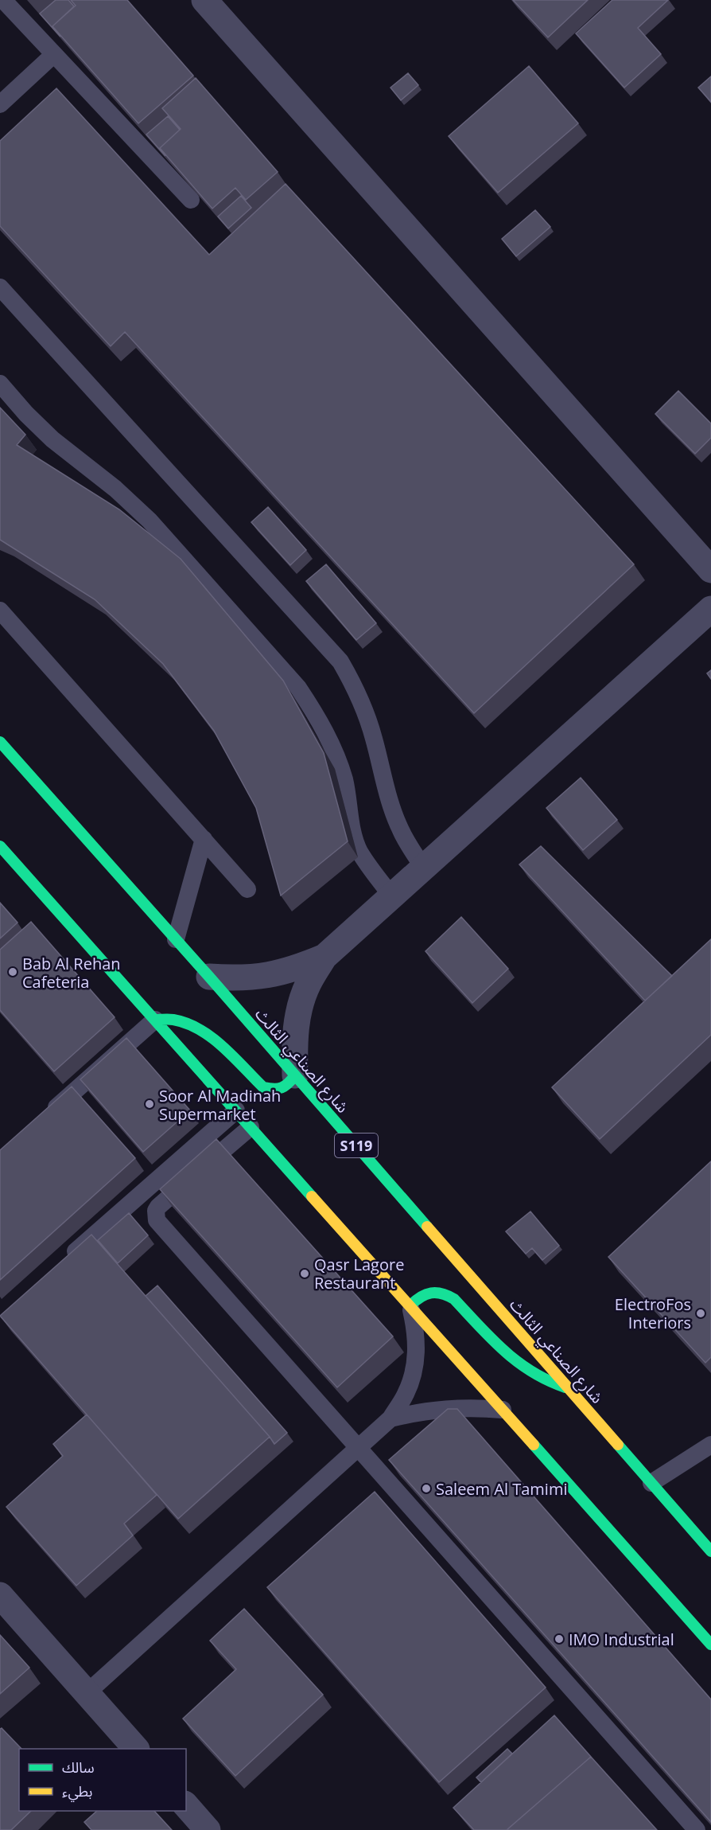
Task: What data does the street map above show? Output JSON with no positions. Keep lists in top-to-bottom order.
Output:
{
  "streets": {
    "main road": ["شارع الصناعي الثالث", "S119"]
  },
  "places": [
    "Bab Al Rehan Cafeteria",
    "Soor Al Madinah Supermarket",
    "Qasr Lagore Restaurant",
    "ElectroFos Interiors",
    "Saleem Al Tamimi",
    "IMO Industrial"
  ],
  "legend": ["سالك", "بطيء"]
}
